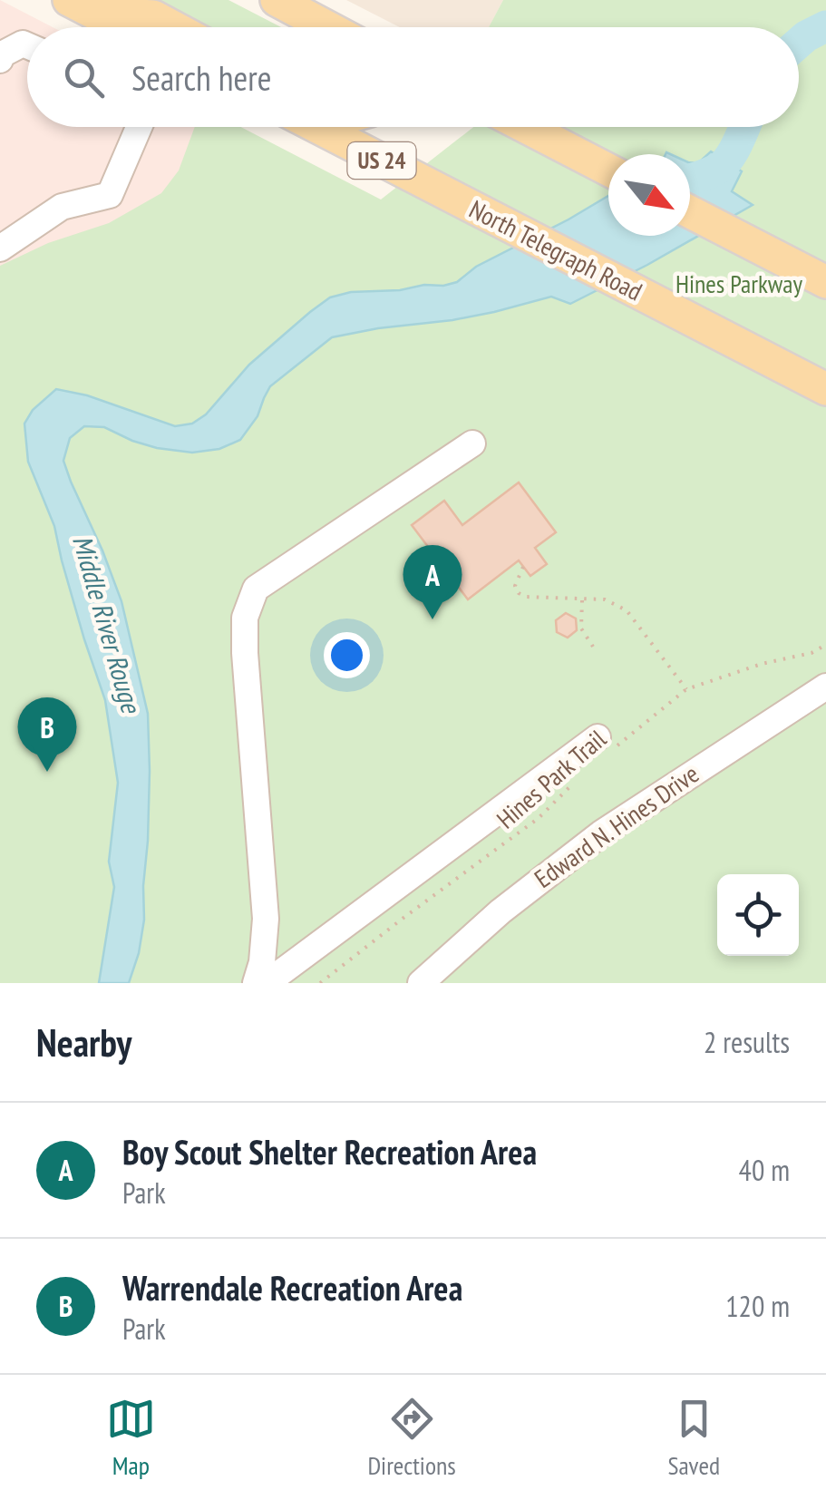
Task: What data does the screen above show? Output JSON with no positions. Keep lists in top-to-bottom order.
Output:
{
  "streets": {
    "main road": ["US 24", "North Telegraph Road"],
    "street": ["Edward N. Hines Drive"],
    "path": ["Hines Park Trail"]
  },
  "water": ["Middle River Rouge"],
  "parks": ["Hines Parkway"],
  "north": "bottom right",
  "page": {
    "search": "Search here",
    "pins": ["A", "B"],
    "heading": ["Nearby", "2 results"],
    "list": [
      {
        "mark": "A",
        "name": "Boy Scout Shelter Recreation Area",
        "note": "Park",
        "value": "40 m"
      },
      {
        "mark": "B",
        "name": "Warrendale Recreation Area",
        "note": "Park",
        "value": "120 m"
      }
    ],
    "nav": ["Map", "Directions", "Saved"]
  }
}
